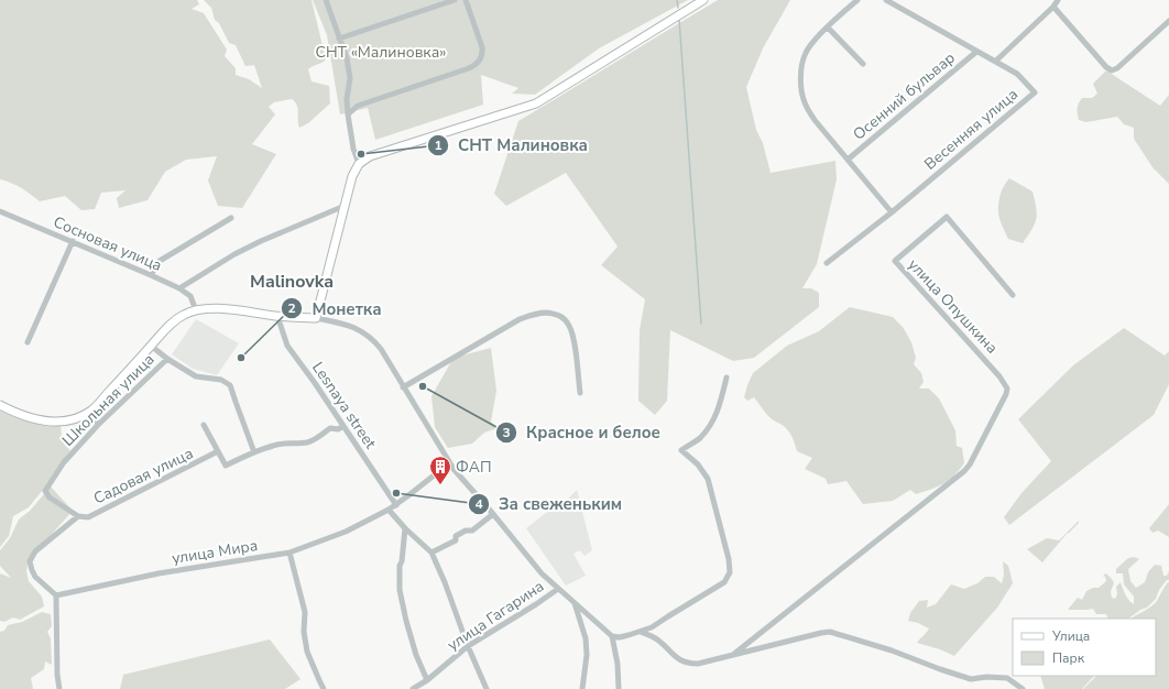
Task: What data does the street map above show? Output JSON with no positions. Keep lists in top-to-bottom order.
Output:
{
  "streets": {
    "street": [
      "Осенний бульвар",
      "Весенняя улица",
      "Сосновая улица",
      "улица Опушкина",
      "Школьная улица",
      "Lesnaya street",
      "Садовая улица",
      "улица Мира",
      "улица Гагарина"
    ]
  },
  "crossings": [
    ["Осенний бульвар", "Весенняя улица"],
    ["Школьная улица", "Садовая улица"],
    ["Lesnaya street", "улица Мира"]
  ],
  "districts": ["Malinovka"],
  "parks": ["СНТ «Малиновка»"],
  "places": {
    "other": [
      "СНТ Малиновка",
      "Монетка",
      "Красное и белое",
      "За свеженьким"
    ],
    "building": ["ФАП"]
  },
  "legend": ["Улица", "Парк"]
}
